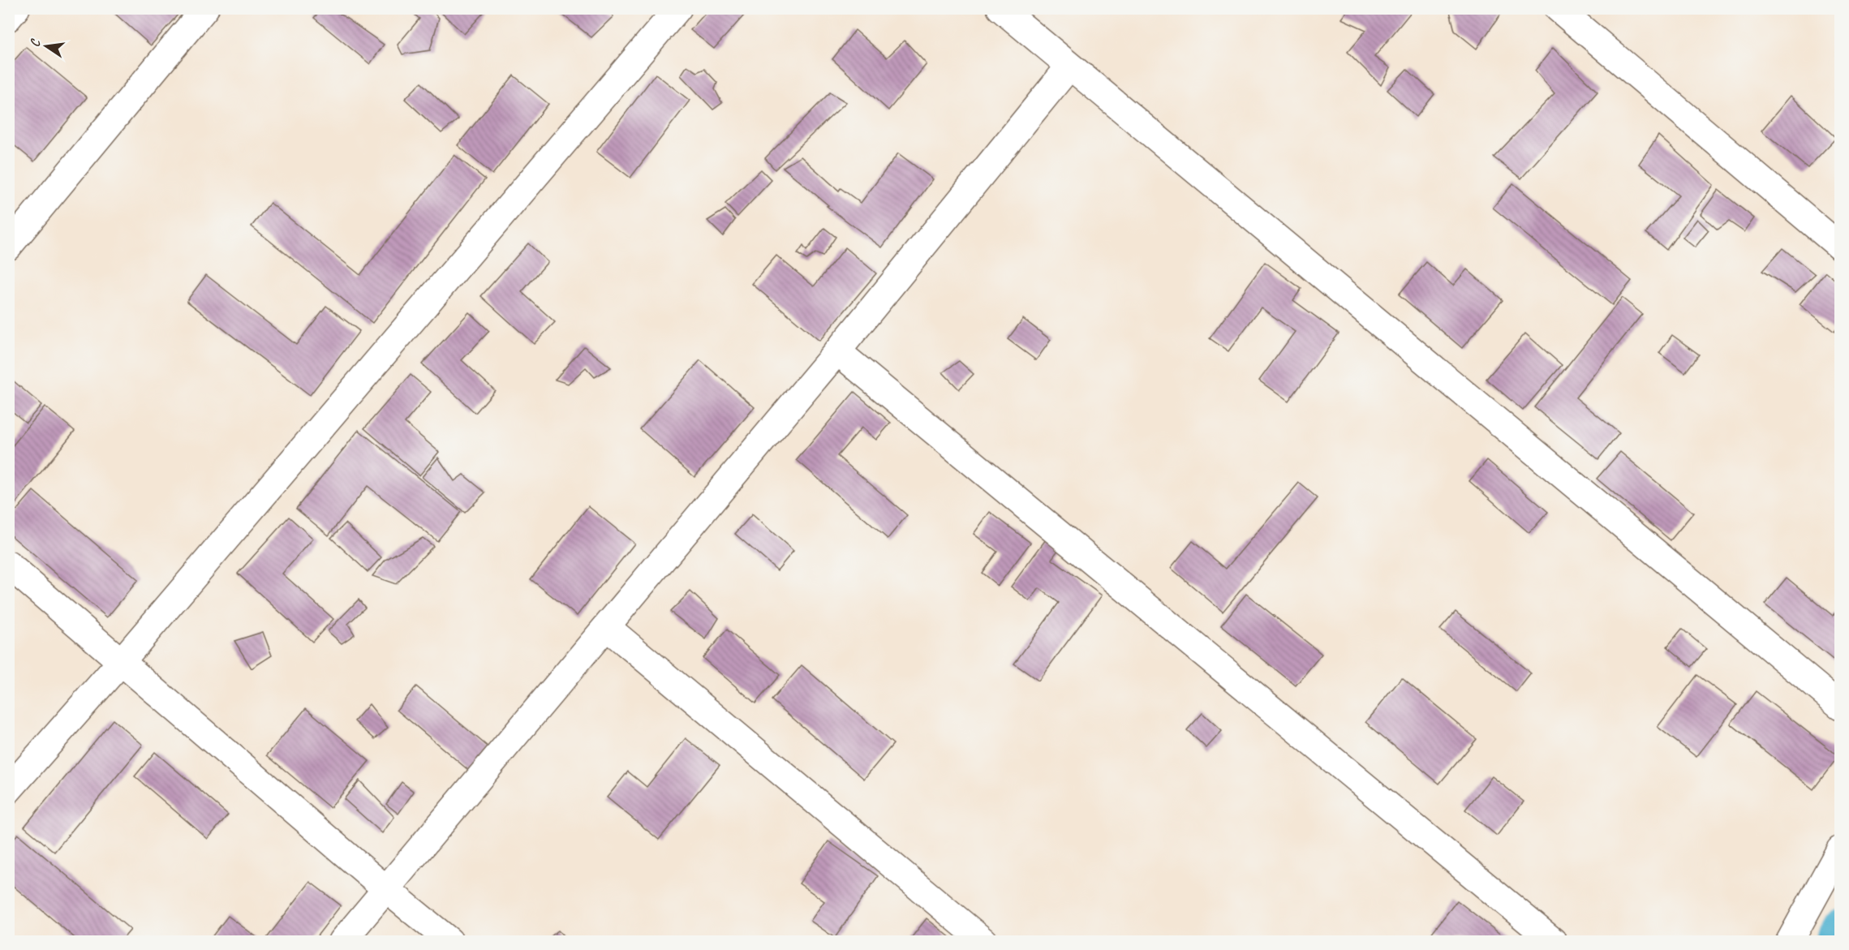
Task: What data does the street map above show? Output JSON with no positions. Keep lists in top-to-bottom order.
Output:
{
  "north": "left"
}
